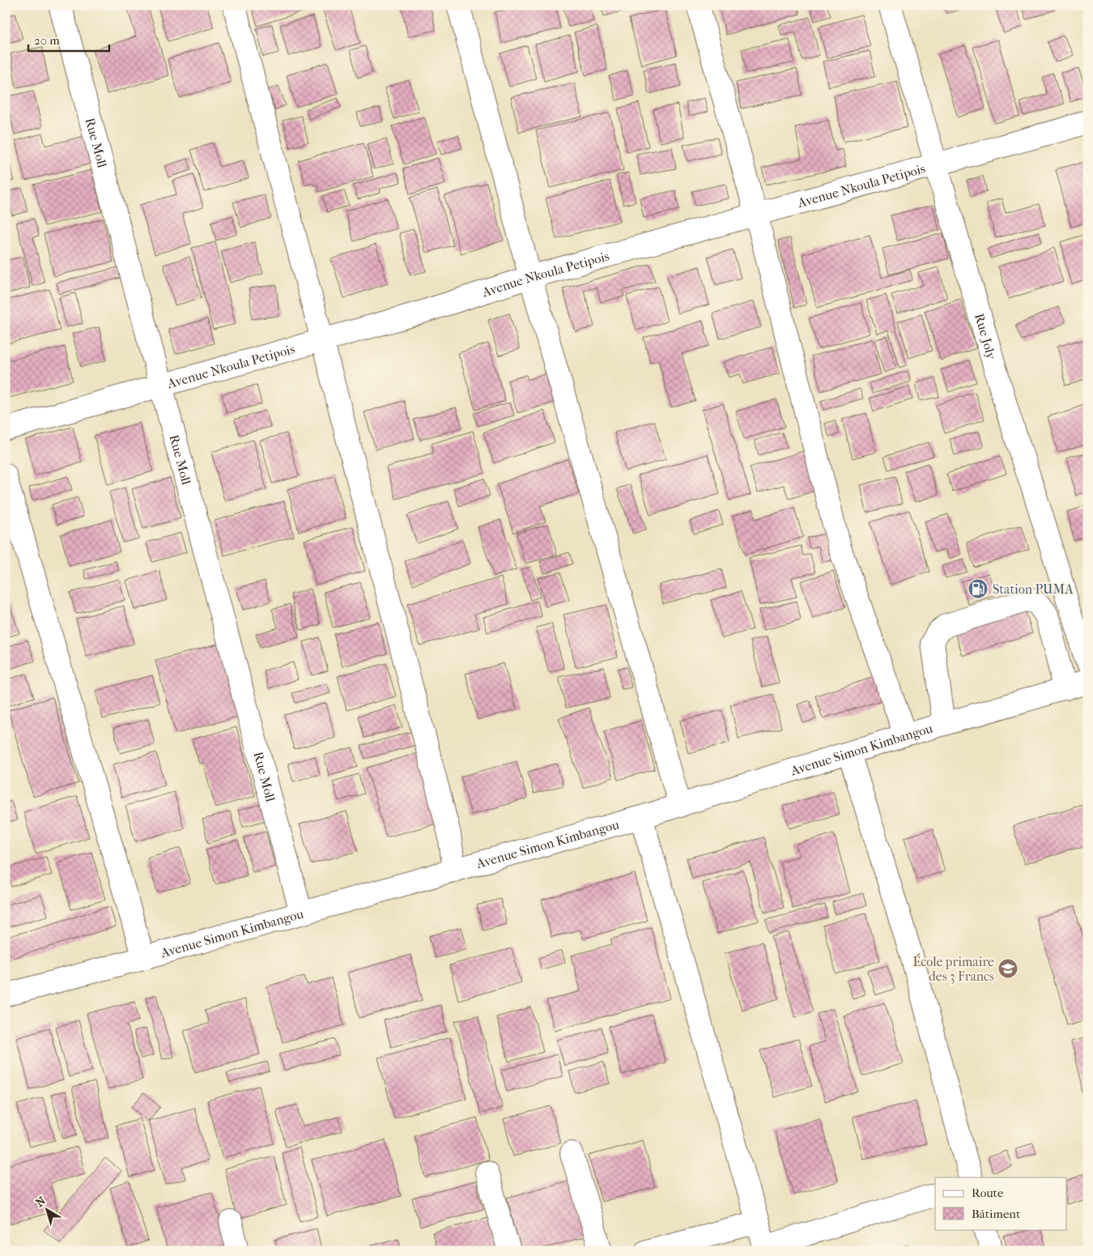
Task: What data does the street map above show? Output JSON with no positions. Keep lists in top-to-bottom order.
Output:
{
  "streets": {
    "street": [
      "Rue Moll",
      "Avenue Nkoula Petipois",
      "Rue Joly",
      "Avenue Simon Kimbangou"
    ]
  },
  "crossings": [
    ["Rue Moll", "Avenue Nkoula Petipois"],
    ["Rue Moll", "Avenue Simon Kimbangou"],
    ["Avenue Nkoula Petipois", "Rue Joly"]
  ],
  "places": {
    "fuel station": ["Station PUMA"],
    "school or university": ["École primaire des 3 Francs"]
  },
  "legend": ["Route", "Bâtiment"],
  "scale_bar": "20 m",
  "north": "top left"
}
